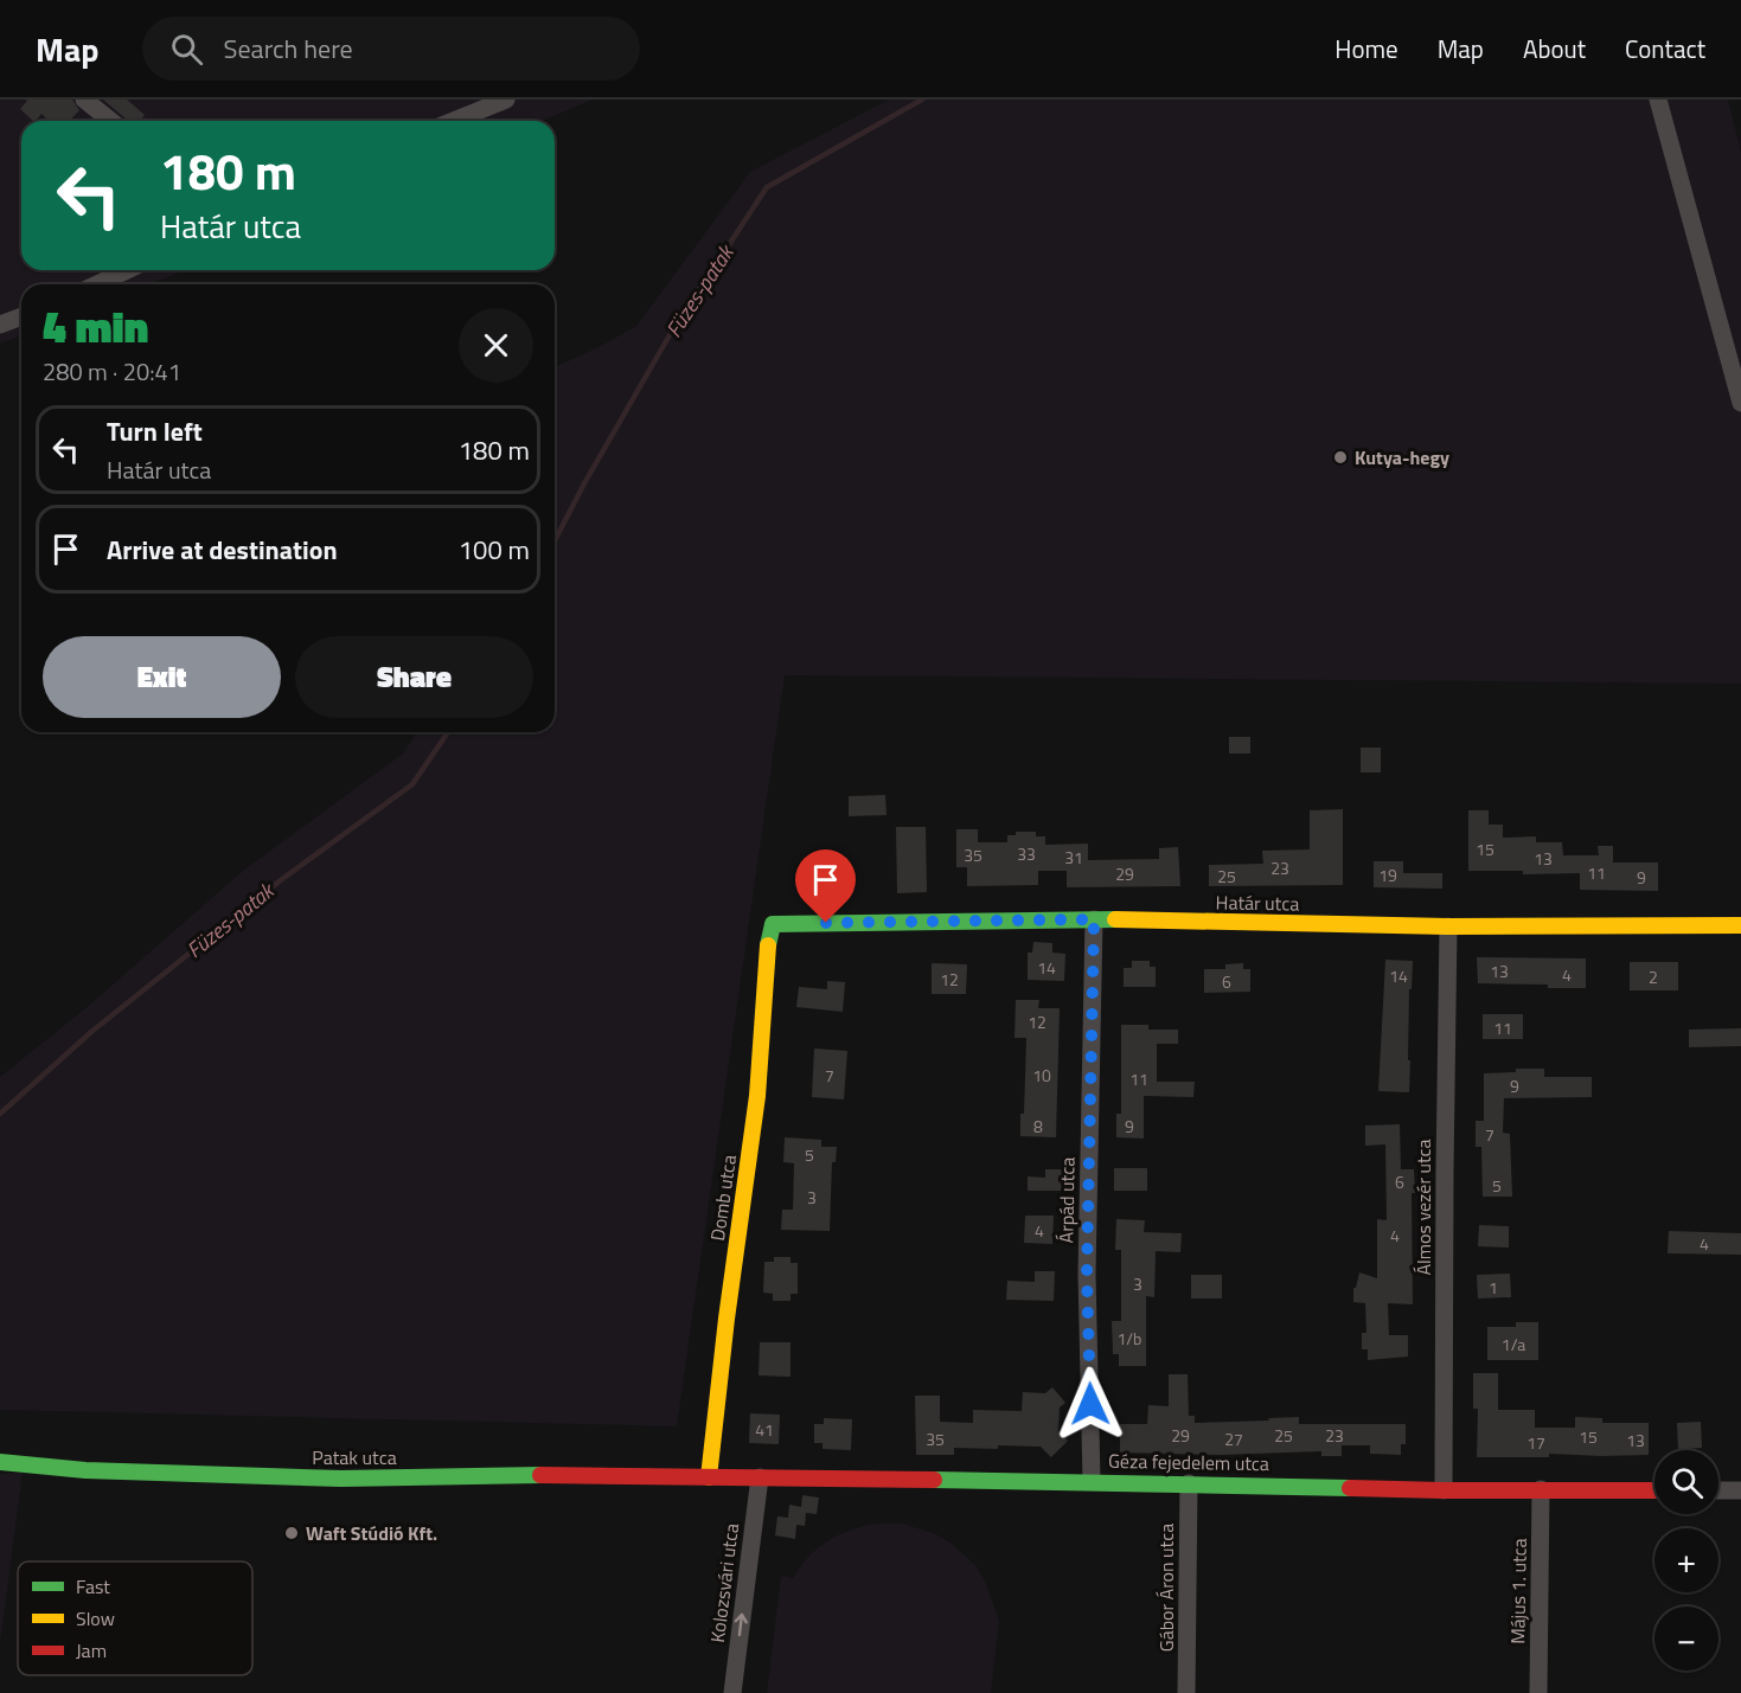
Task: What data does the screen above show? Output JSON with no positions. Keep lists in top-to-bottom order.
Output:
{
  "streets": {
    "street": [
      "Határ utca",
      "Domb utca",
      "Árpád utca",
      "Álmos vezér utca",
      "Patak utca",
      "Géza fejedelem utca",
      "Kolozsvári utca",
      "Gábor Áron utca",
      "Május 1. utca"
    ]
  },
  "crossings": [
    ["Határ utca", "Domb utca"],
    ["Határ utca", "Árpád utca"],
    ["Határ utca", "Álmos vezér utca"],
    ["Domb utca", "Patak utca"],
    ["Domb utca", "Géza fejedelem utca"],
    ["Árpád utca", "Géza fejedelem utca"],
    ["Álmos vezér utca", "Géza fejedelem utca"],
    ["Patak utca", "Géza fejedelem utca"],
    ["Géza fejedelem utca", "Kolozsvári utca"],
    ["Géza fejedelem utca", "Gábor Áron utca"],
    ["Géza fejedelem utca", "Május 1. utca"]
  ],
  "one_way": ["Kolozsvári utca"],
  "water": ["Füzes-patak"],
  "places": ["Kutya-hegy", "Waft Stúdió Kft."],
  "house_numbers": [
    "15",
    "33",
    "35",
    "31",
    "13",
    "23",
    "11",
    "29",
    "19",
    "25",
    "9",
    "14",
    "13",
    "4",
    "14",
    "2",
    "12",
    "6",
    "12",
    "11",
    "7",
    "10",
    "11",
    "9",
    "8",
    "9",
    "7",
    "5",
    "6",
    "5",
    "3",
    "4",
    "4",
    "4",
    "3",
    "1",
    "1/b",
    "1/a",
    "41",
    "29",
    "25",
    "23",
    "15",
    "35",
    "27",
    "13",
    "17"
  ],
  "legend": ["Fast", "Slow", "Jam"],
  "page": {
    "header": "Map",
    "search": "Search here",
    "nav": [
      "Home",
      "Map",
      "About",
      "Contact"
    ],
    "turn": ["180 m", "Határ utca"],
    "heading": ["4 min", "280 m · 20:41"],
    "list": [
      {
        "name": "Turn left",
        "note": "Határ utca",
        "value": "180 m"
      },
      {
        "name": "Arrive at destination",
        "value": "100 m"
      }
    ],
    "buttons": ["Exit", "Share"],
    "map_buttons": ["+", "−"]
  }
}
